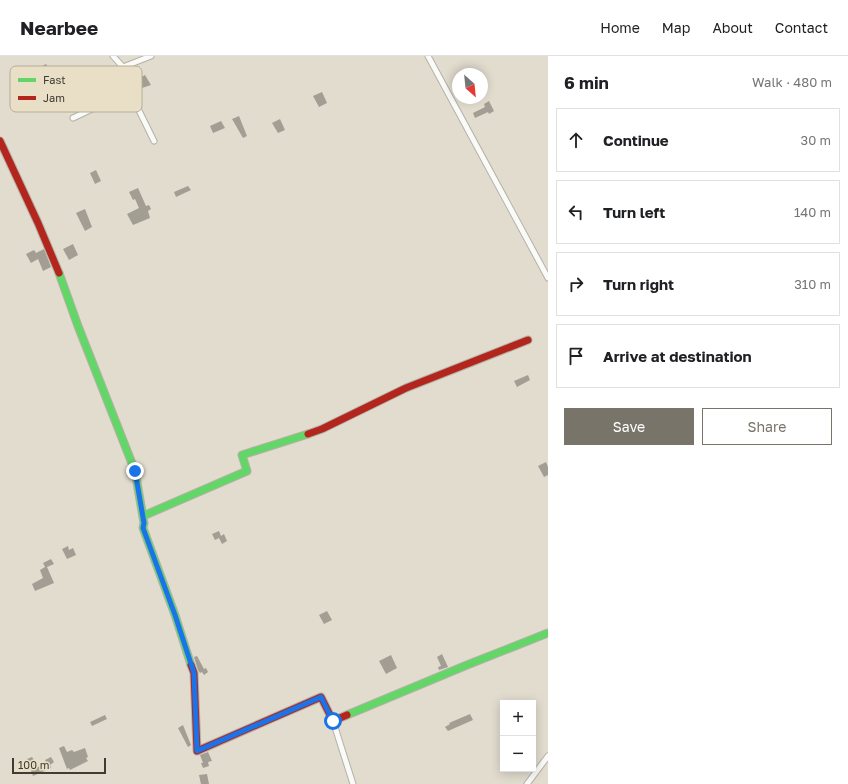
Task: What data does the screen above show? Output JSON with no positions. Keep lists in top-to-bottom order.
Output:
{
  "legend": ["Fast", "Jam"],
  "scale_bar": "100 m",
  "north": "bottom right",
  "page": {
    "header": "Nearbee",
    "nav": [
      "Home",
      "Map",
      "About",
      "Contact"
    ],
    "heading": ["6 min", "Walk · 480 m"],
    "list": [
      ["Continue", "30 m"],
      ["Turn left", "140 m"],
      ["Turn right", "310 m"],
      "Arrive at destination"
    ],
    "buttons": ["Save", "Share"],
    "map_buttons": ["+", "−"],
    "scale": "100 m"
  }
}
